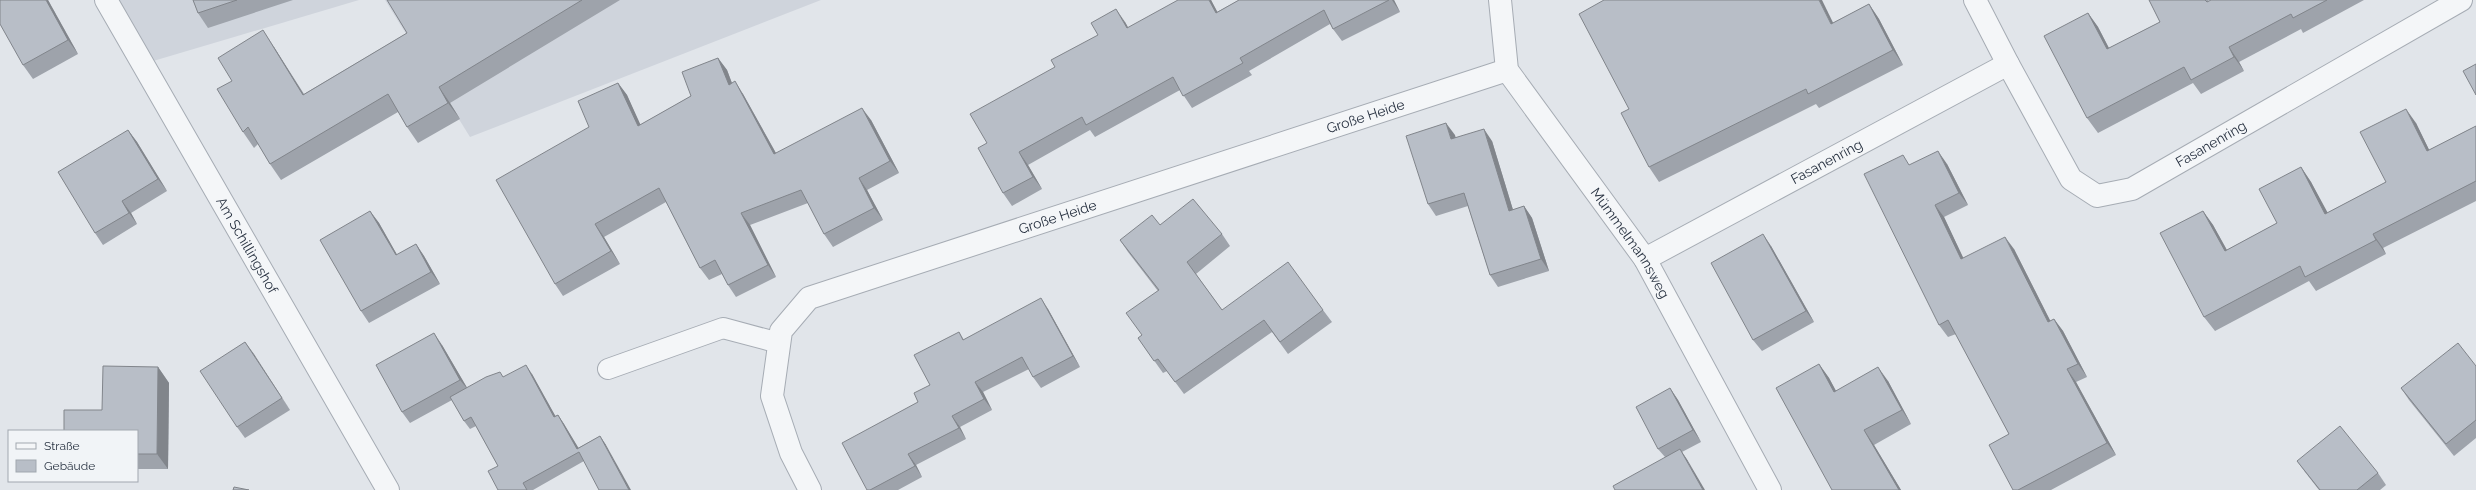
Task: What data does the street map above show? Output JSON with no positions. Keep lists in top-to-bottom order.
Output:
{
  "streets": {
    "street": [
      "Große Heide",
      "Fasanenring",
      "Mümmelmannsweg",
      "Am Schillingshof"
    ]
  },
  "crossings": [
    ["Große Heide", "Mümmelmannsweg"],
    ["Fasanenring", "Mümmelmannsweg"]
  ],
  "legend": ["Straße", "Gebäude"]
}
